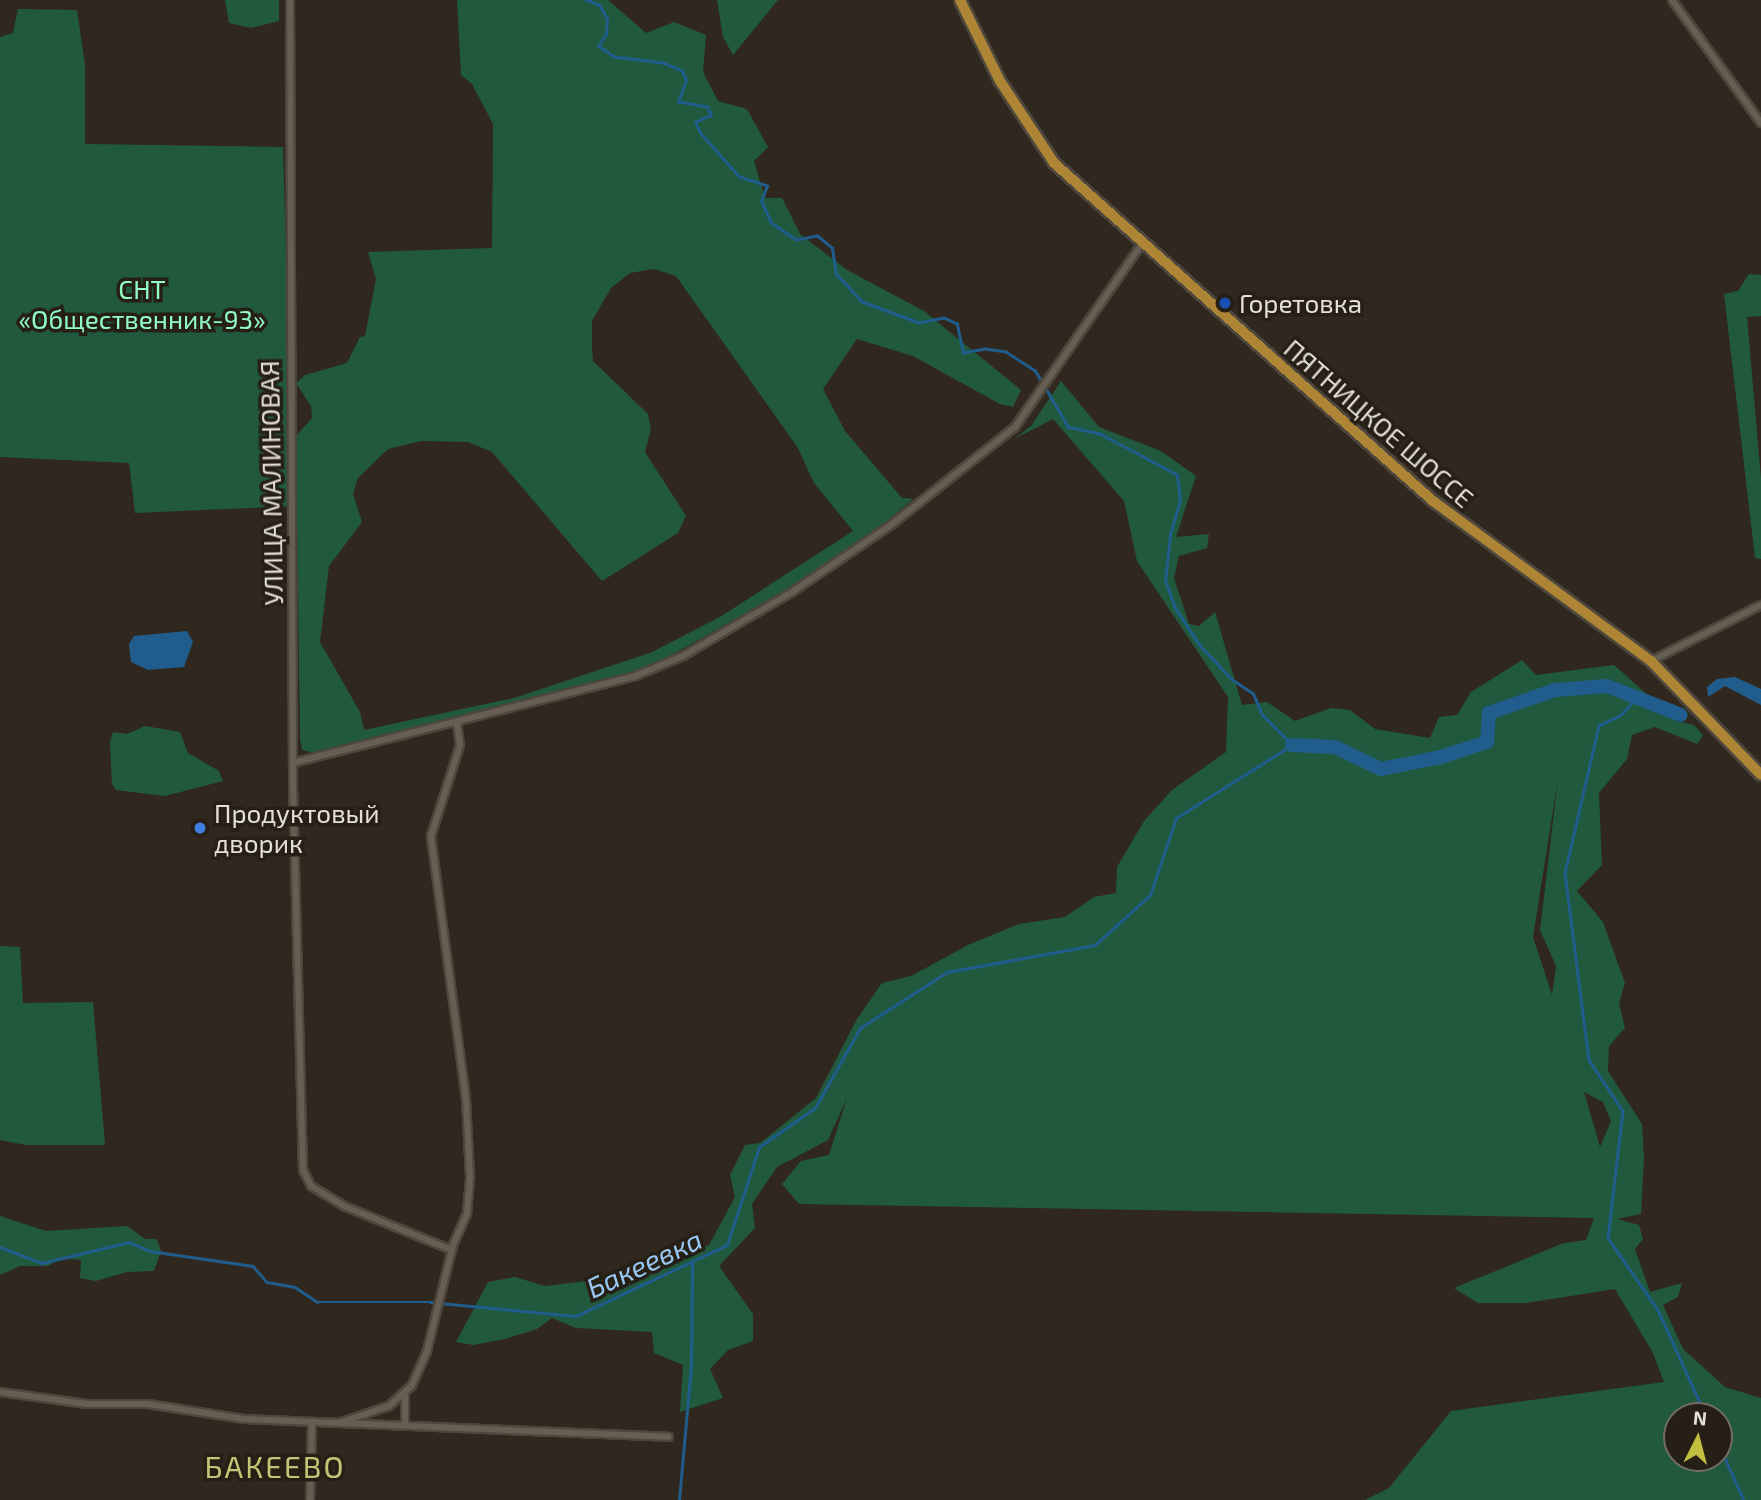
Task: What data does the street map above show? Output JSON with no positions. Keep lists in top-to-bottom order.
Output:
{
  "streets": {
    "main road": ["ПЯТНИЦКОЕ ШОССЕ"],
    "street": ["УЛИЦА МАЛИНОВАЯ"]
  },
  "districts": ["БАКЕЕВО"],
  "water": ["Бакеевка"],
  "parks": ["СНТ «Общественник-93»"],
  "places": ["Горетовка", "Продуктовый дворик"],
  "north": "top"
}
